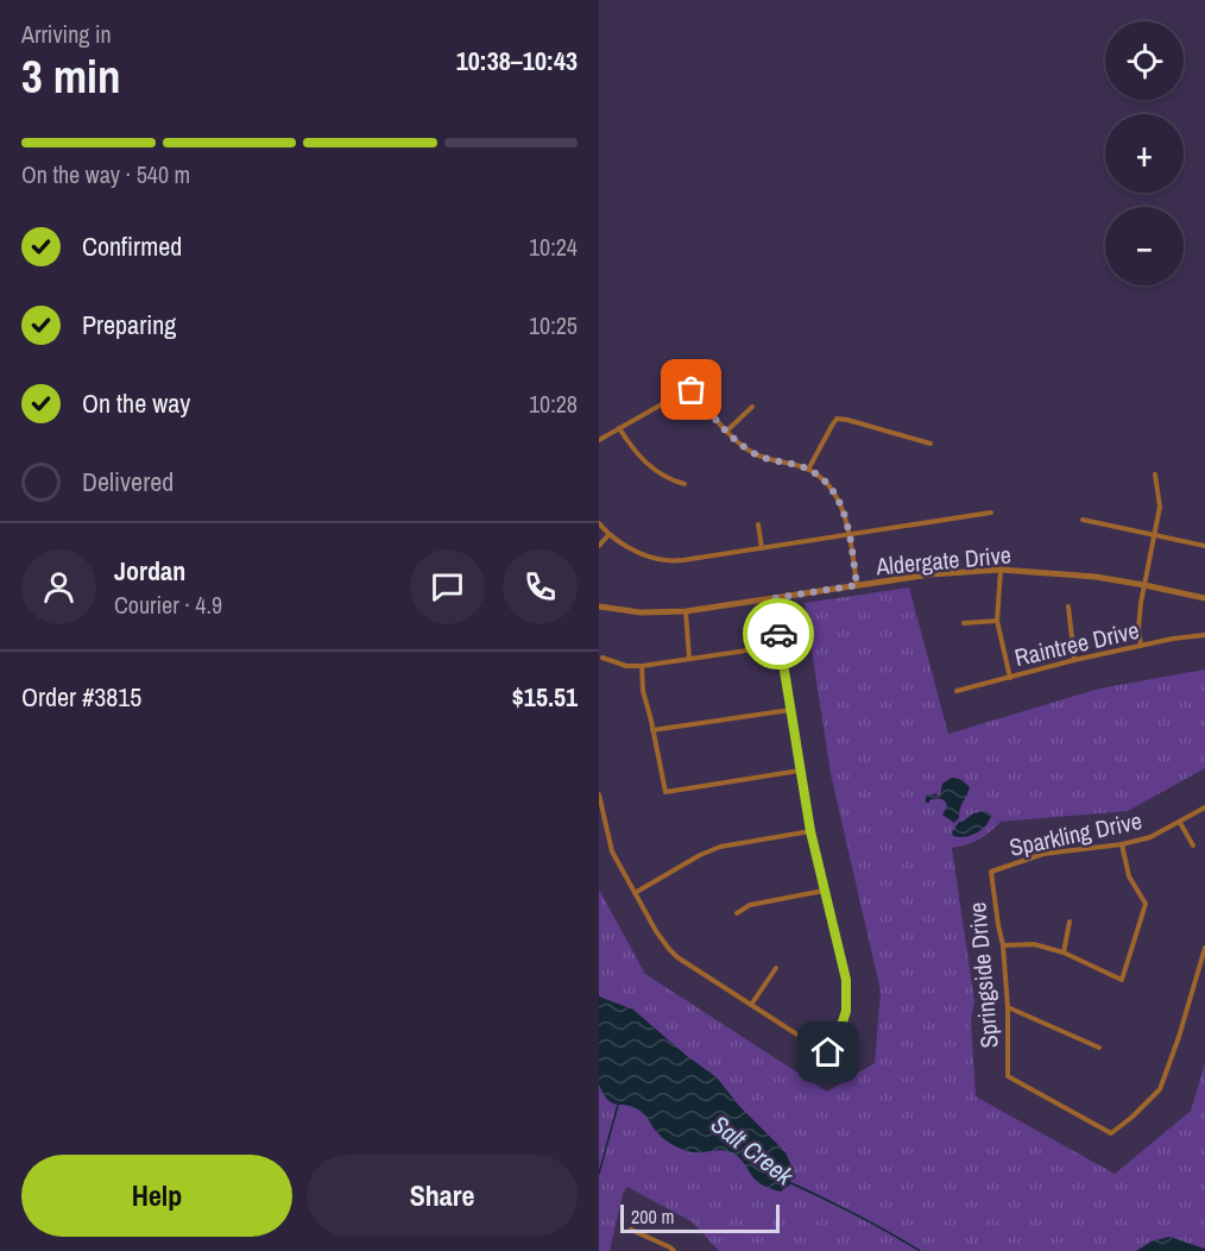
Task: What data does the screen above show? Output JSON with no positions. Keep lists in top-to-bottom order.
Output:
{
  "streets": {
    "street": [
      "Aldergate Drive",
      "Raintree Drive",
      "Sparkling Drive",
      "Springside Drive"
    ]
  },
  "crossings": [
    ["Sparkling Drive", "Springside Drive"]
  ],
  "water": ["Salt Creek"],
  "scale_bar": "200 m",
  "page": {
    "heading": ["3 min", "Arriving in", "10:38–10:43"],
    "panel": [
      "Jordan",
      "Courier · 4.9",
      "Order #3815",
      "$15.51"
    ],
    "map_buttons": ["+", "−"],
    "bar": "On the way · 540 m",
    "list": [
      ["Confirmed", "10:24"],
      ["Preparing", "10:25"],
      ["On the way", "10:28"],
      "Delivered"
    ],
    "buttons": ["Help", "Share"],
    "scale": "200 m"
  }
}
